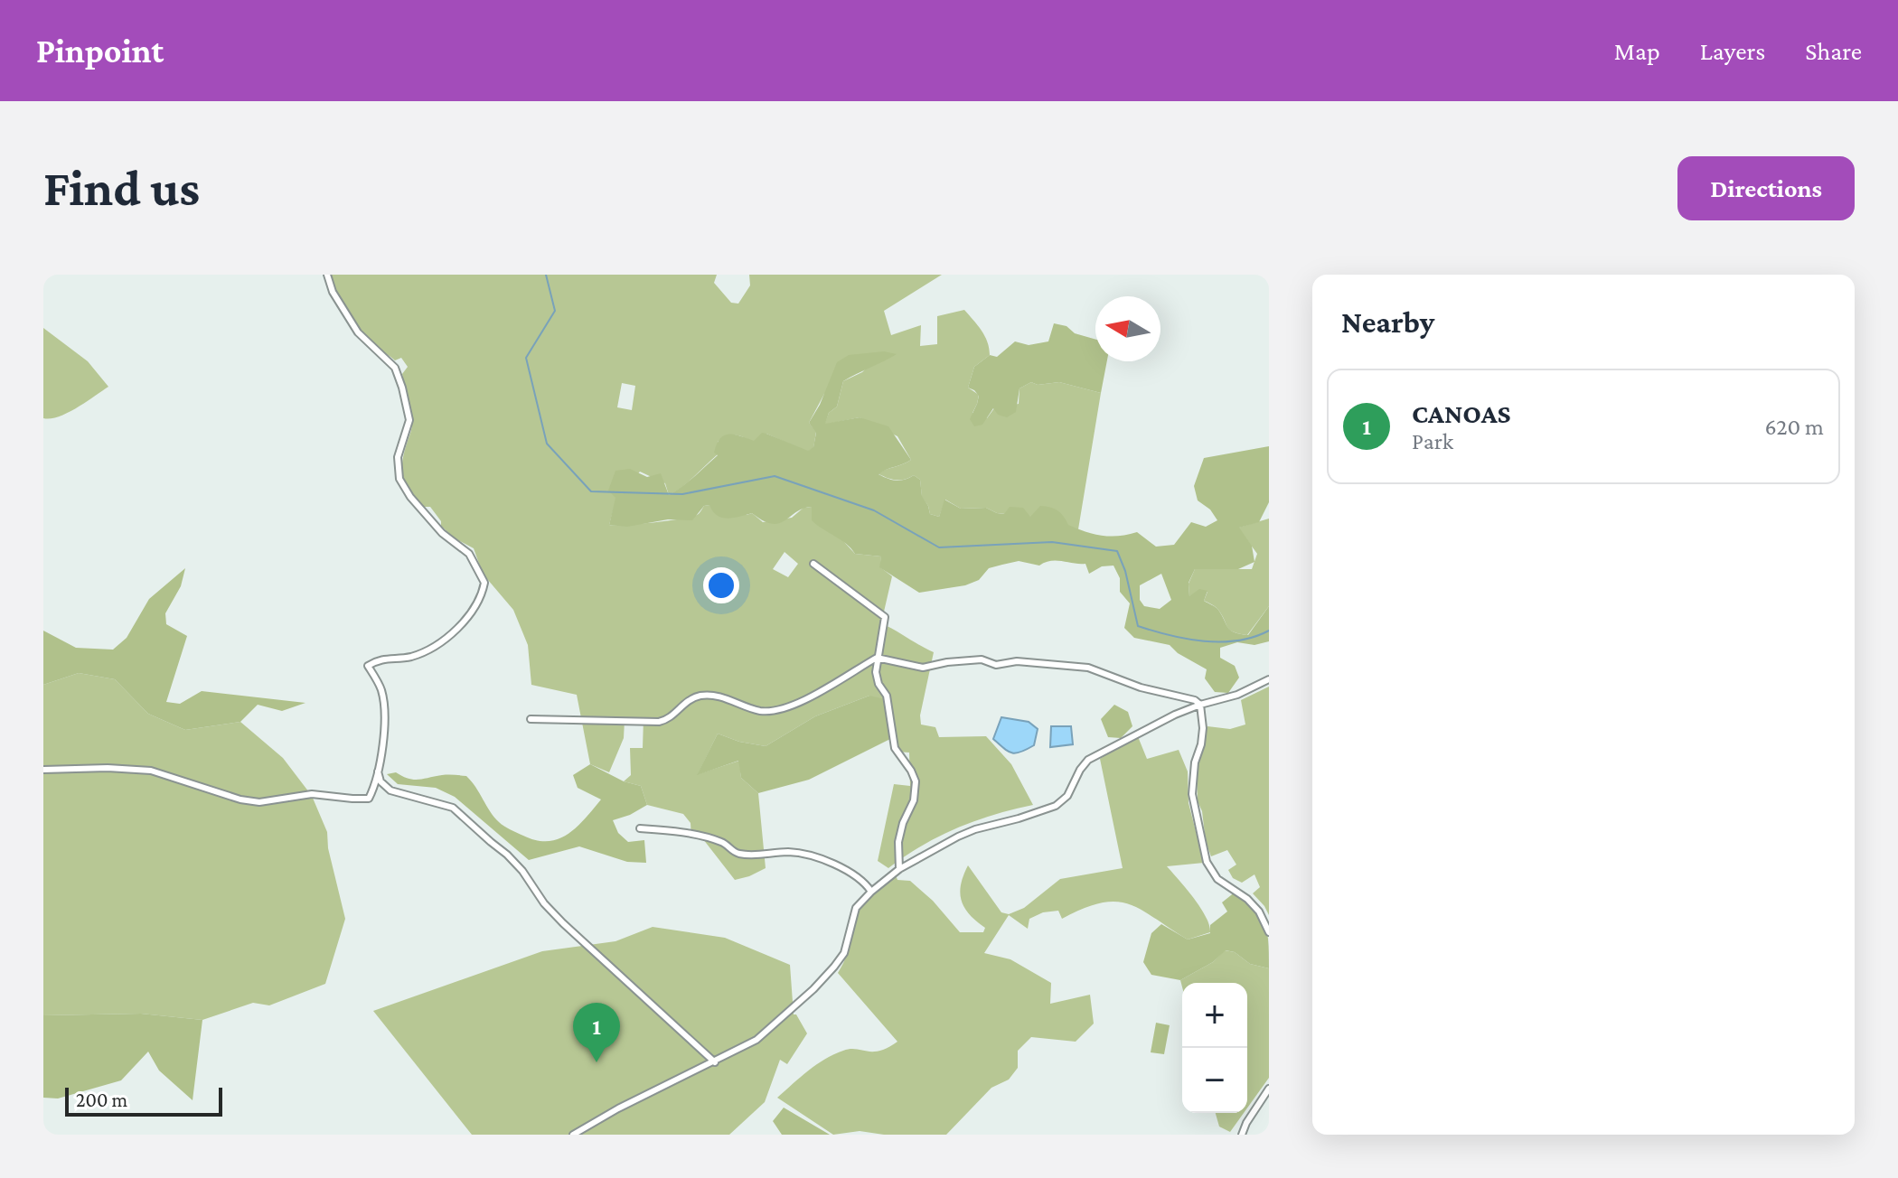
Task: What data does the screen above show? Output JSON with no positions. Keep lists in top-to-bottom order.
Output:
{
  "scale_bar": "200 m",
  "north": "left",
  "page": {
    "header": "Pinpoint",
    "nav": ["Map", "Layers", "Share"],
    "buttons": "Directions",
    "title": "Find us",
    "heading": "Nearby",
    "list": [
      {
        "mark": "1",
        "name": "CANOAS",
        "note": "Park",
        "value": "620 m"
      }
    ],
    "map_buttons": ["+", "−"],
    "pins": "1",
    "scale": "200 m"
  }
}
